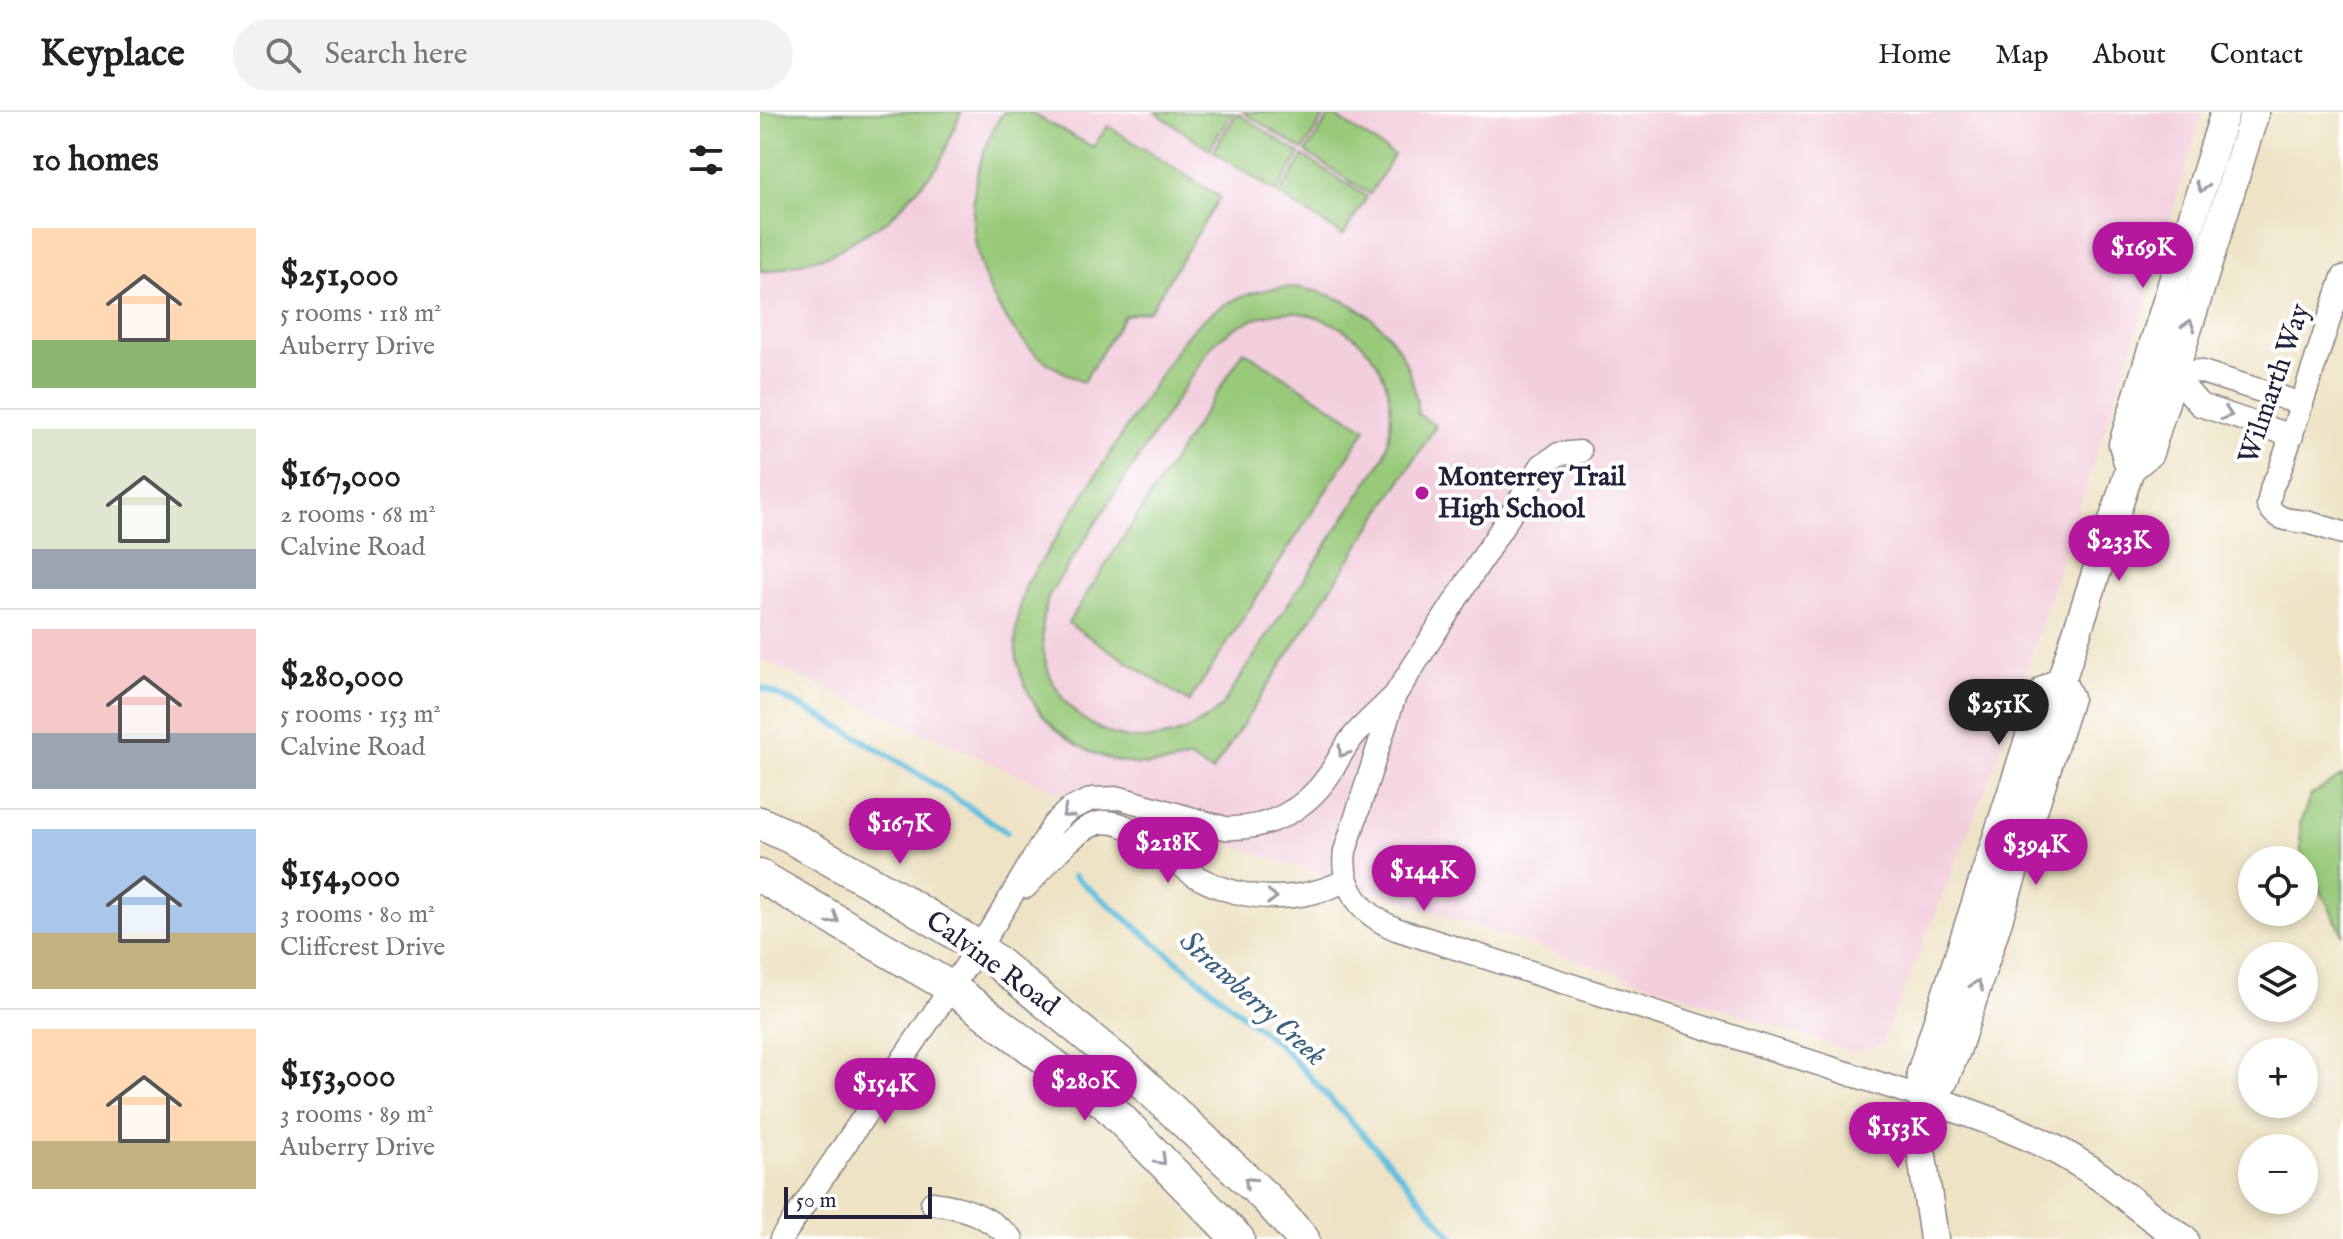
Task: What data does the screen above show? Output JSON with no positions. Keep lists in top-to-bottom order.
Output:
{
  "streets": {
    "main road": ["Calvine Road"],
    "street": ["Wilmarth Way"]
  },
  "water": ["Strawberry Creek"],
  "places": ["Monterrey Trail High School"],
  "scale_bar": "50 m",
  "page": {
    "header": "Keyplace",
    "search": "Search here",
    "nav": [
      "Home",
      "Map",
      "About",
      "Contact"
    ],
    "heading": "10 homes",
    "list": [
      {
        "name": "$251,000",
        "note": "5 rooms · 118 m² · Auberry Drive"
      },
      {
        "name": "$167,000",
        "note": "2 rooms · 68 m² · Calvine Road"
      },
      {
        "name": "$280,000",
        "note": "5 rooms · 153 m² · Calvine Road"
      },
      {
        "name": "$154,000",
        "note": "3 rooms · 80 m² · Cliffcrest Drive"
      },
      {
        "name": "$153,000",
        "note": "3 rooms · 89 m² · Auberry Drive"
      }
    ],
    "price": [
      "$169K",
      "$233K",
      "$251K",
      "$167K",
      "$218K",
      "$394K",
      "$144K",
      "$280K",
      "$154K",
      "$153K"
    ],
    "map_buttons": ["+", "−"],
    "scale": "50 m"
  }
}
